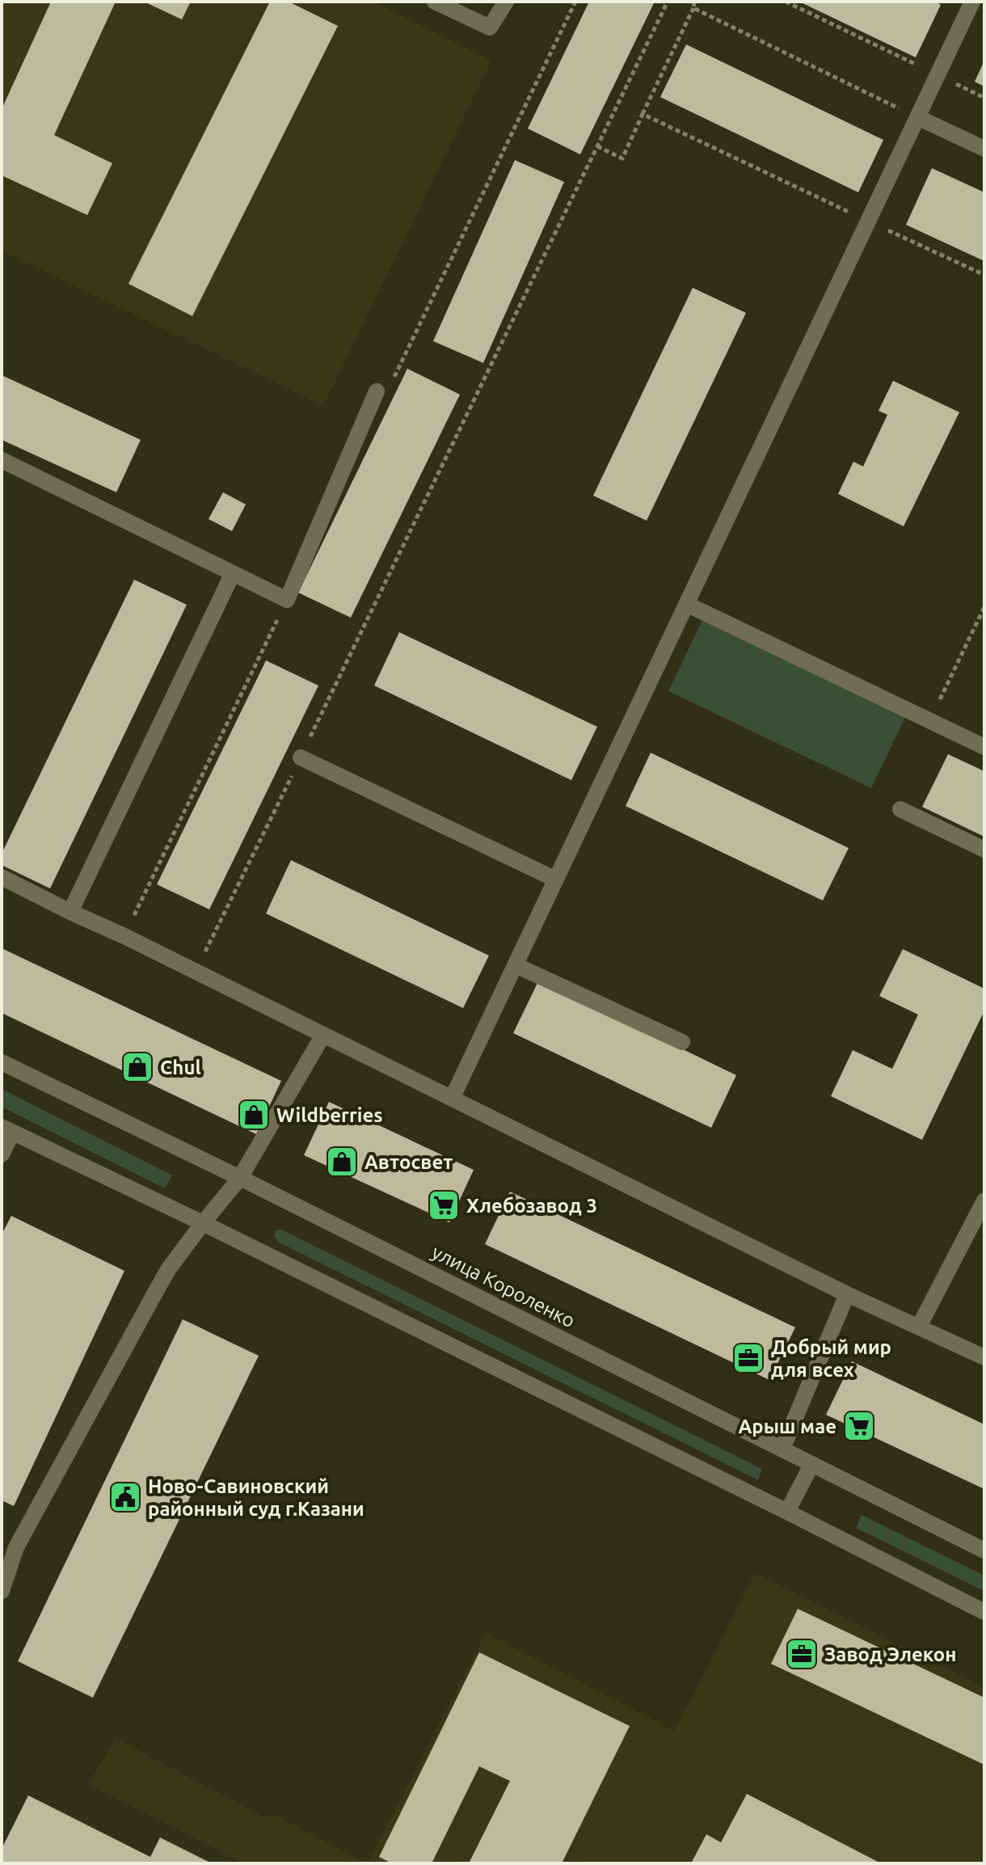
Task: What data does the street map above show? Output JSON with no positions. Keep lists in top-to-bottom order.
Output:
{
  "streets": {
    "street": ["улица Короленко"]
  },
  "places": {
    "shop": ["Chul", "Wildberries", "Автосвет"],
    "supermarket": ["Хлебозавод 3", "Арыш мае"],
    "office": ["Добрый мир для всех", "Завод Элекон"],
    "public building": ["Ново-Савиновский районный суд г.Казани"]
  }
}
